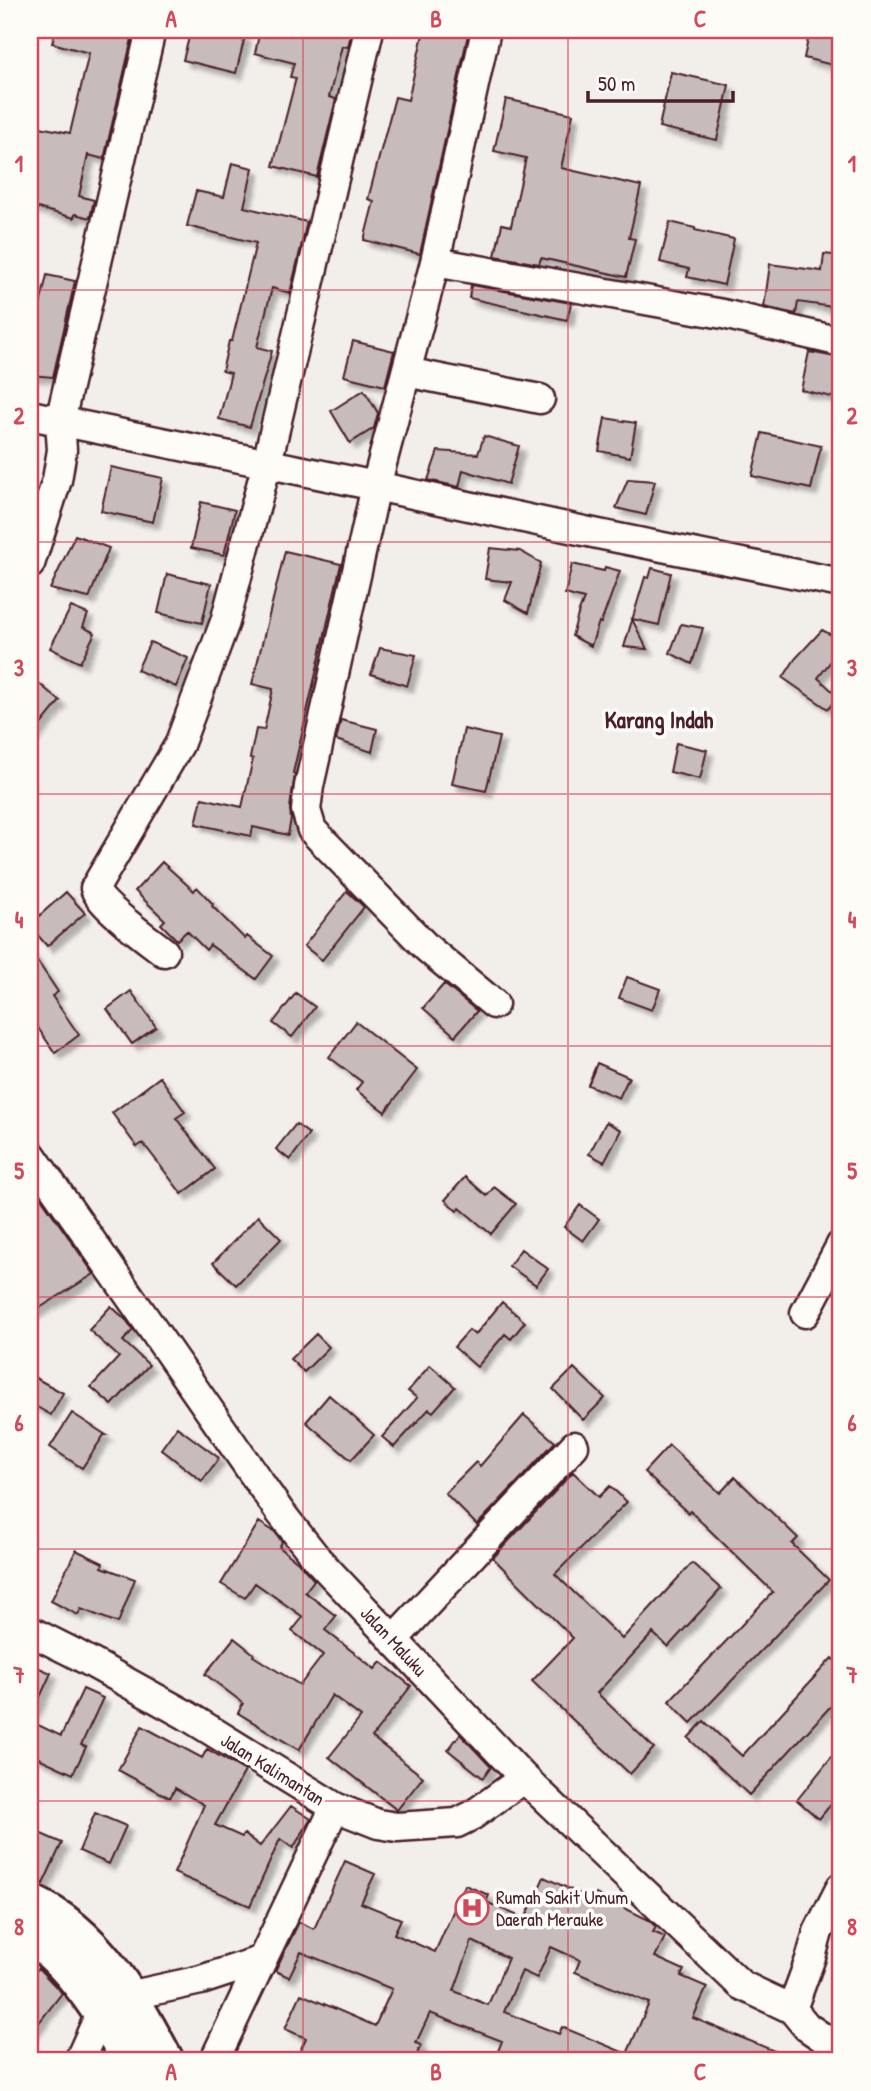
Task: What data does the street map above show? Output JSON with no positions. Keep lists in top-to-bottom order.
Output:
{
  "streets": {
    "street": ["Jalan Maluku", "Jalan Kalimantan"]
  },
  "crossings": [
    ["Jalan Maluku", "Jalan Kalimantan"]
  ],
  "districts": ["Karang Indah"],
  "places": {
    "hospital": ["Rumah Sakit Umum Daerah Merauke"]
  },
  "scale_bar": "50 m",
  "grid": {
    "columns": ["A", "B", "C"],
    "rows": [
      "1",
      "2",
      "3",
      "4",
      "5",
      "6",
      "7",
      "8"
    ]
  }
}
